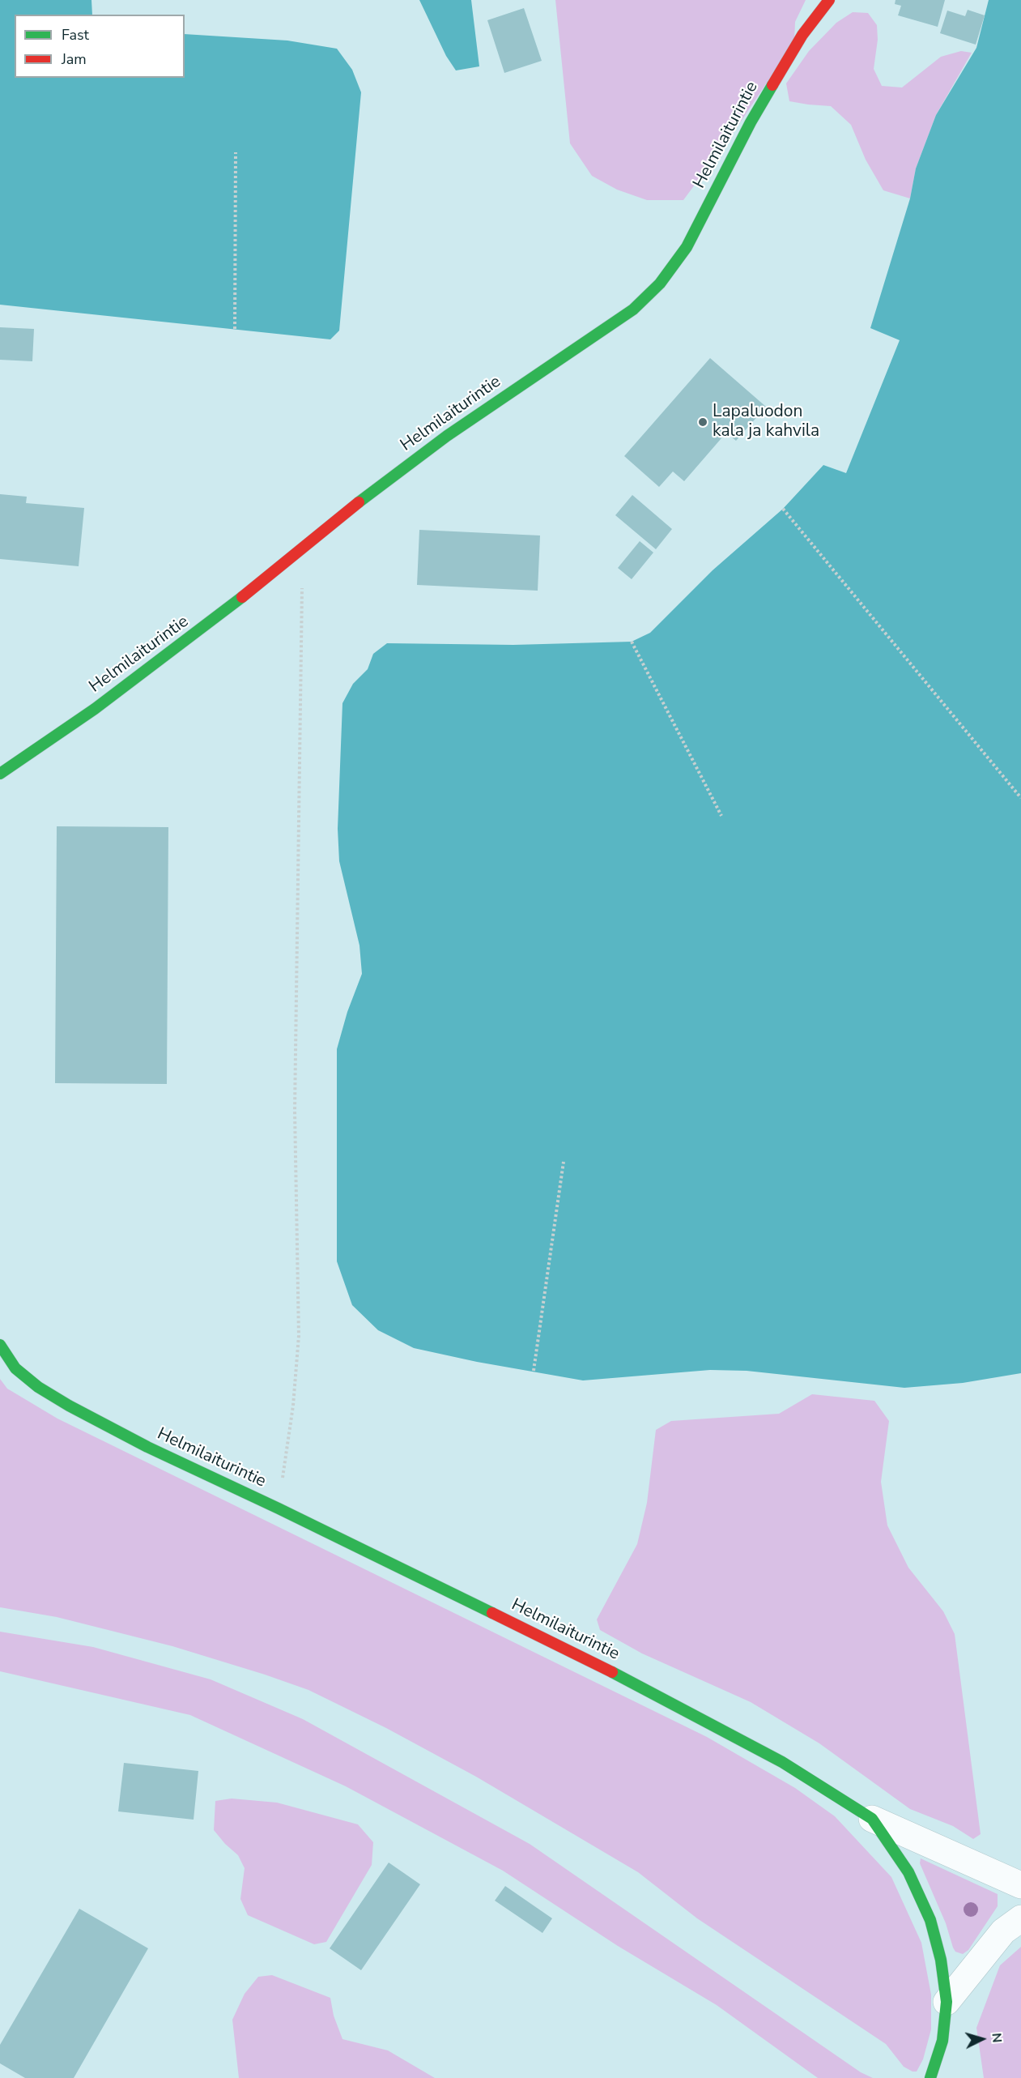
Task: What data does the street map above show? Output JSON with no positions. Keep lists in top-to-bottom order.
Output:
{
  "streets": {
    "street": ["Helmilaiturintie"]
  },
  "places": ["Lapaluodon kala ja kahvila"],
  "legend": ["Fast", "Jam"],
  "north": "right"
}
